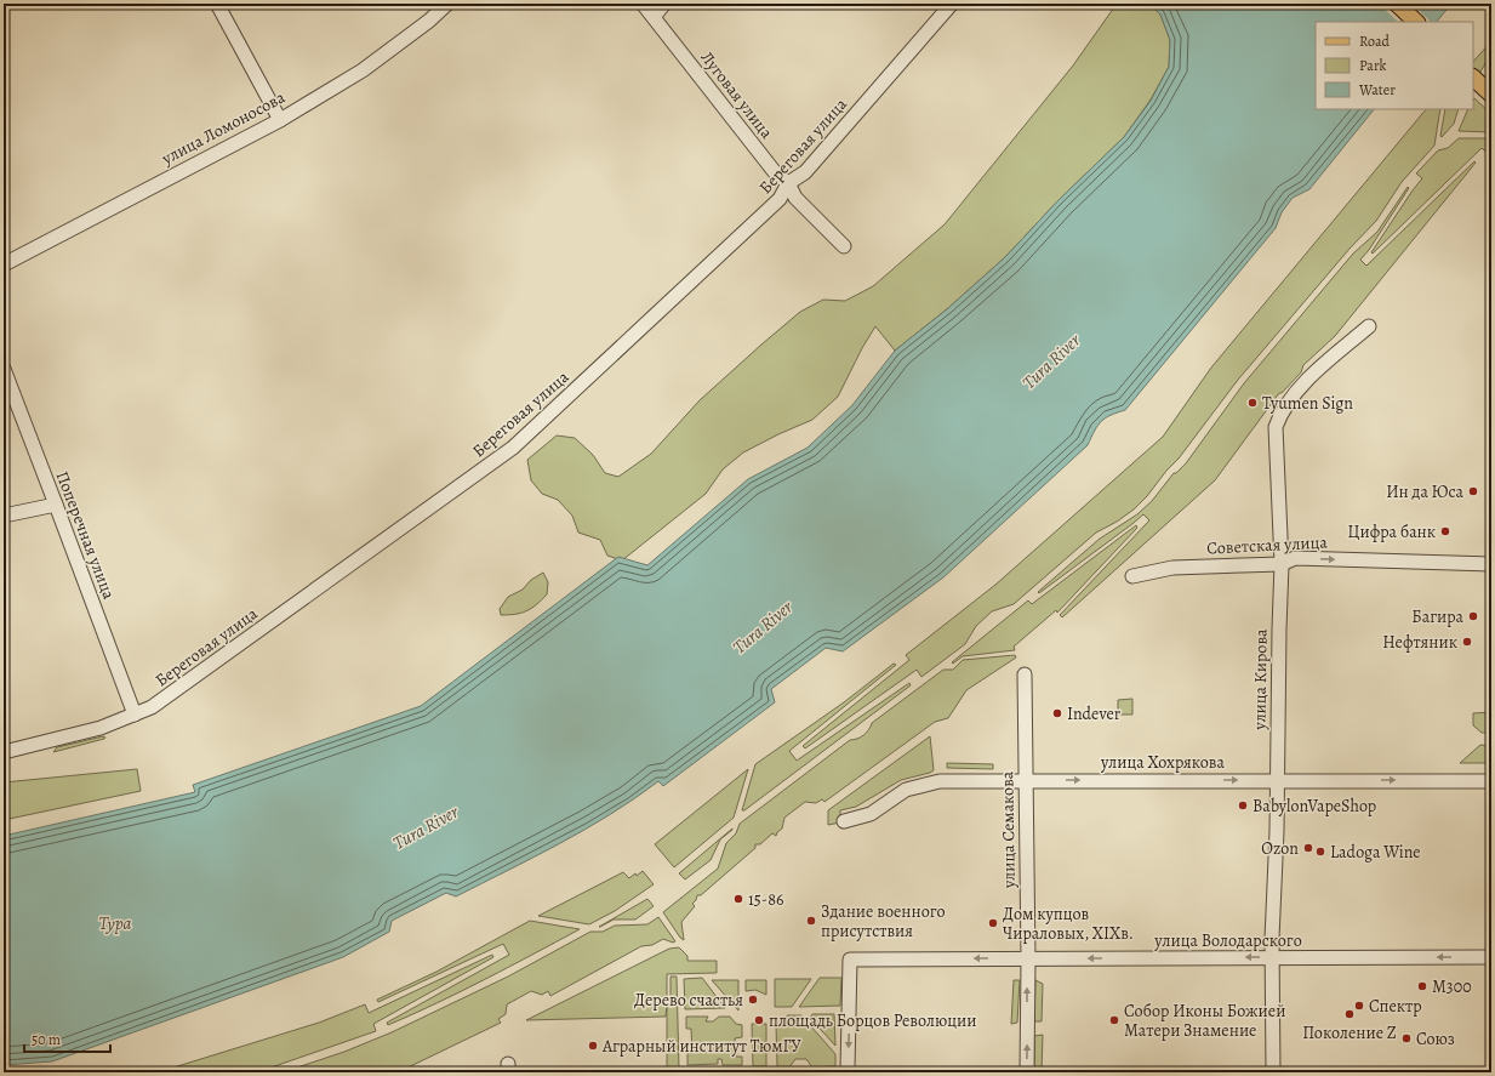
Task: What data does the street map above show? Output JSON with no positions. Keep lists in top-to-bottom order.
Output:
{
  "streets": {
    "street": [
      "Луговая улица",
      "улица Ломоносова",
      "Береговая улица",
      "Поперечная улица",
      "Советская улица",
      "улица Кирова",
      "улица Хохрякова",
      "улица Семакова",
      "улица Володарского"
    ]
  },
  "crossings": [
    ["Луговая улица", "Береговая улица"],
    ["Береговая улица", "Поперечная улица"],
    ["Советская улица", "улица Кирова"],
    ["улица Кирова", "улица Хохрякова"],
    ["улица Кирова", "улица Володарского"],
    ["улица Хохрякова", "улица Семакова"],
    ["улица Семакова", "улица Володарского"]
  ],
  "one_way": ["Советская улица", "улица Хохрякова", "улица Володарского"],
  "water": ["Tura River", "Тура"],
  "places": [
    "Tyumen Sign",
    "Ин да Юса",
    "Цифра банк",
    "Багира",
    "Нефтяник",
    "Indever",
    "BabylonVapeShop",
    "Ozon",
    "Ladoga Wine",
    "15-86",
    "Здание военного присутствия",
    "Дом купцов Чираловых, XIXв.",
    "М300",
    "Дерево счастья",
    "Спектр",
    "Поколение Z",
    "площадь Борцов Революции",
    "Собор Иконы Божией Матери Знамение",
    "Союз",
    "Аграрный институт ТюмГУ"
  ],
  "legend": ["Road", "Park", "Water"],
  "scale_bar": "50 m"
}
